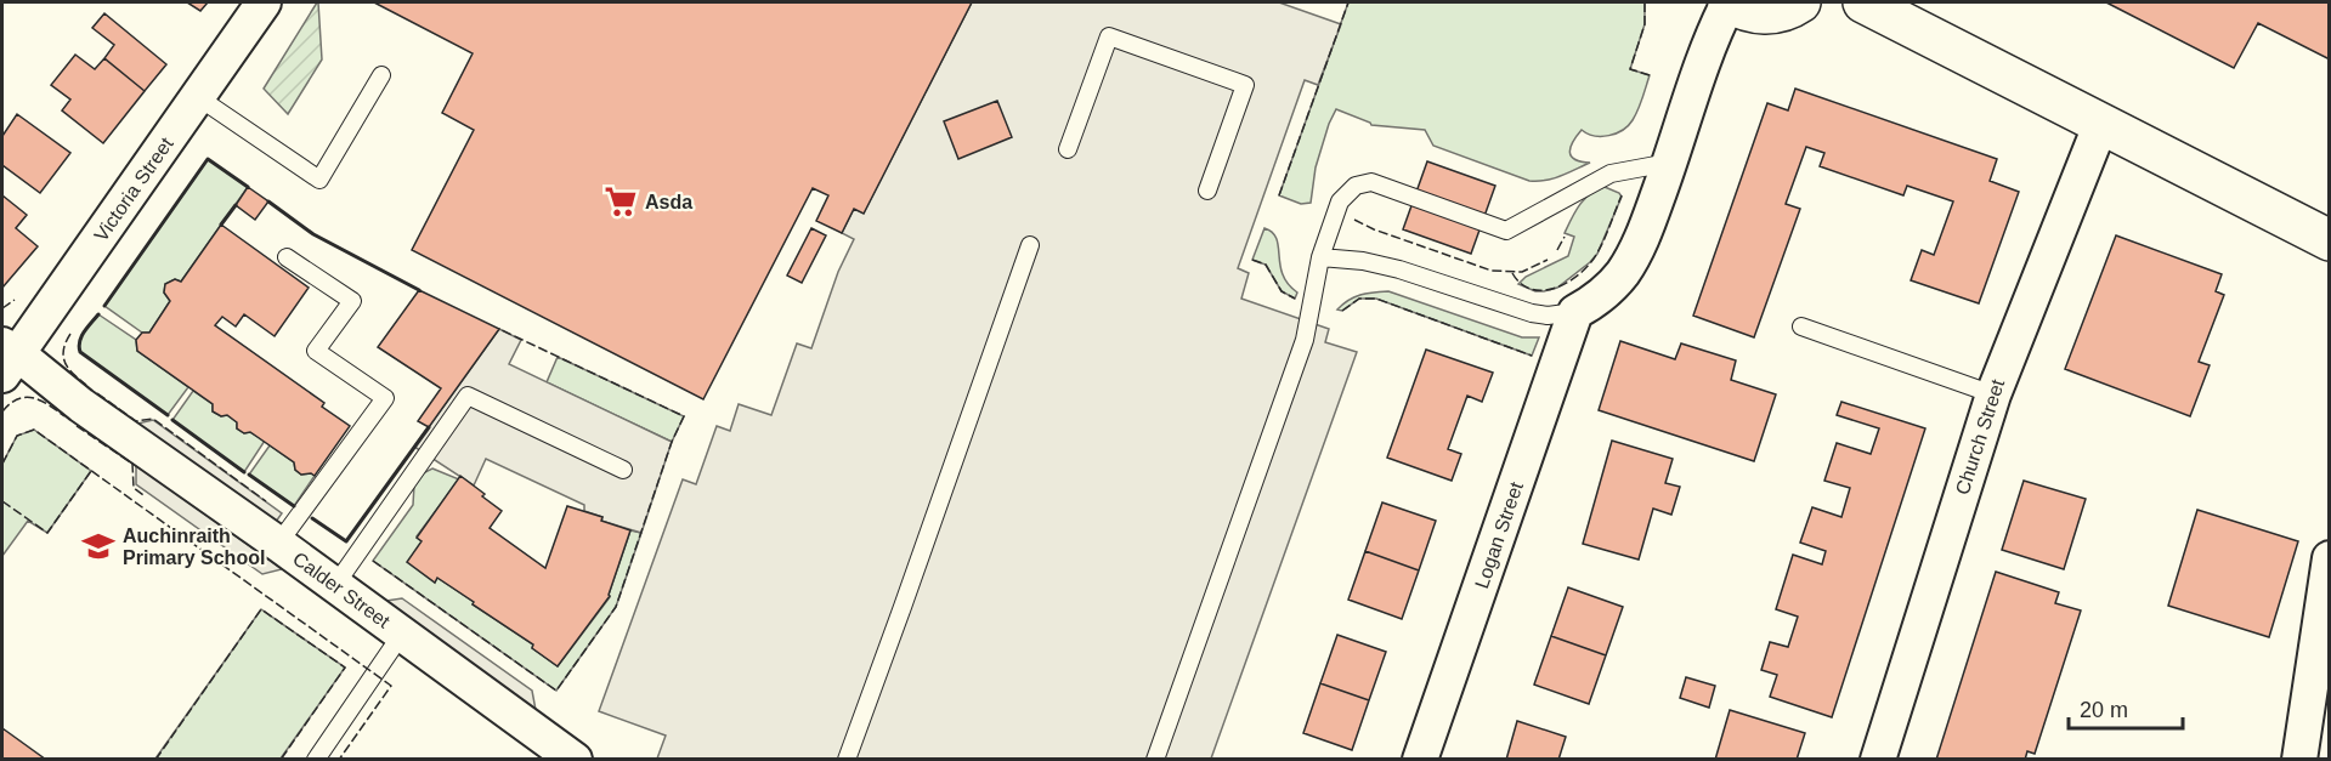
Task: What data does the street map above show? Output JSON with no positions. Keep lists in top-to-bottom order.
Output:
{
  "streets": {
    "street": [
      "Victoria Street",
      "Church Street",
      "Logan Street",
      "Calder Street"
    ]
  },
  "crossings": [
    ["Victoria Street", "Calder Street"]
  ],
  "places": {
    "supermarket": ["Asda"],
    "school or university": ["Auchinraith Primary School"]
  },
  "scale_bar": "20 m"
}
